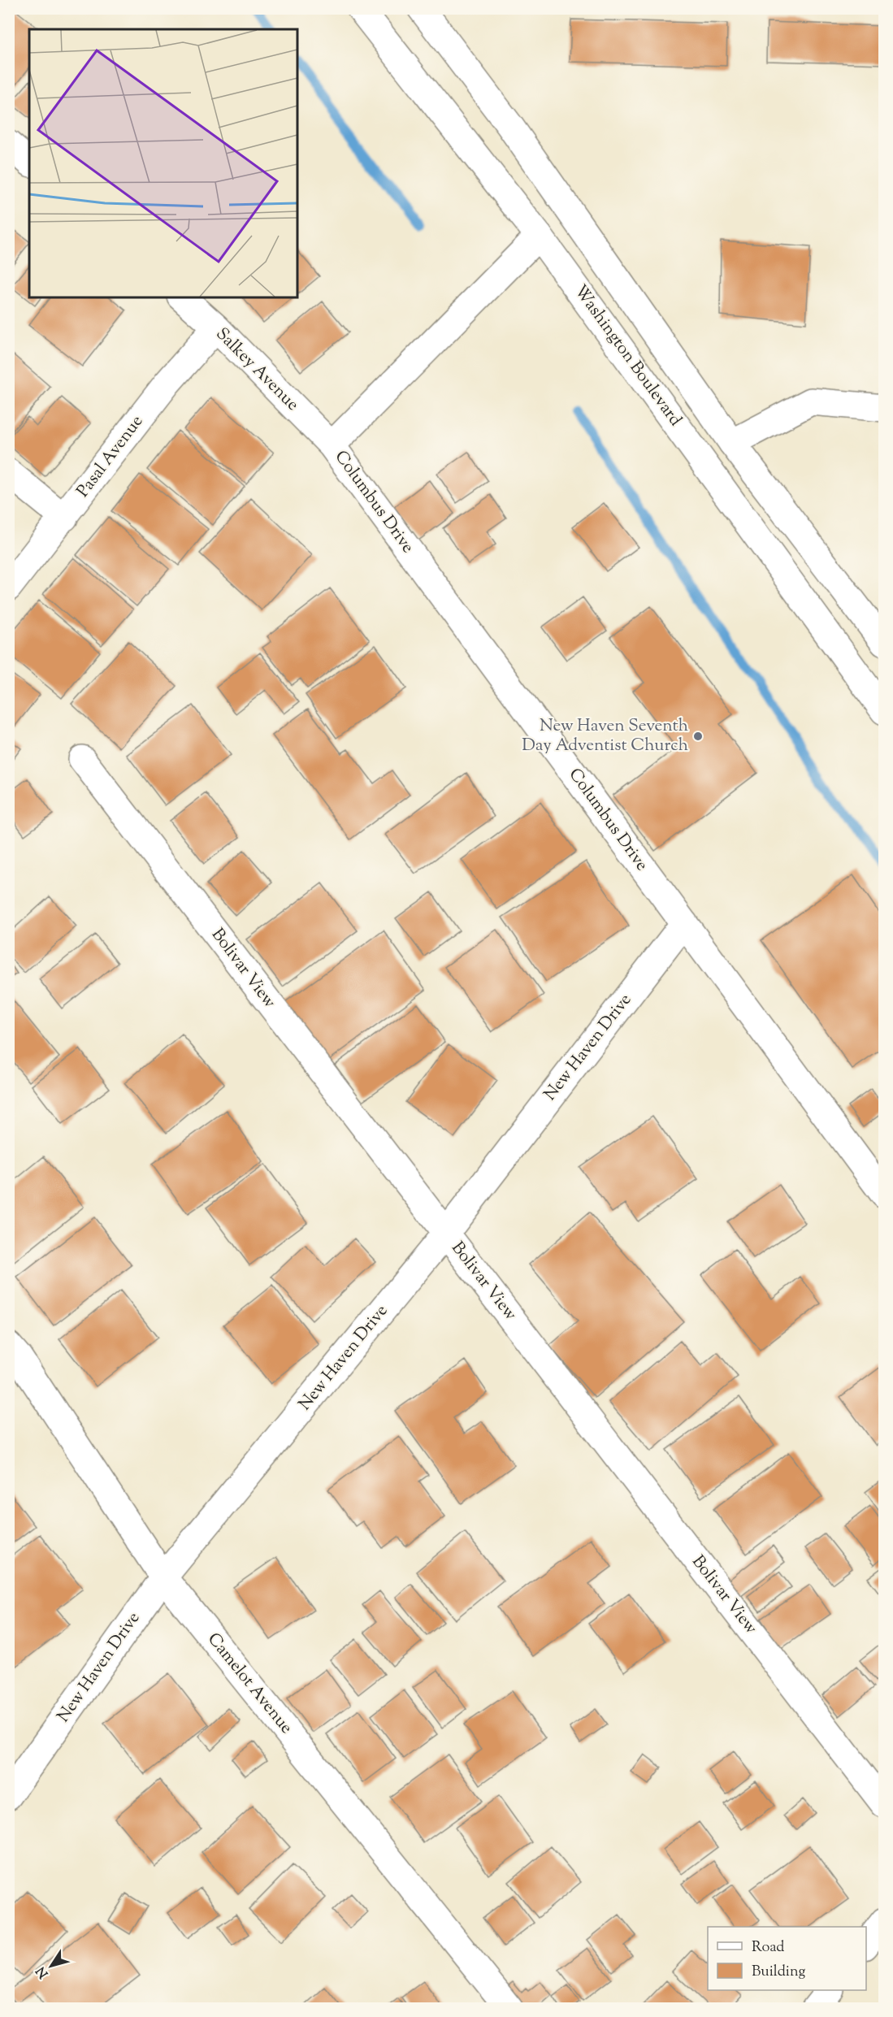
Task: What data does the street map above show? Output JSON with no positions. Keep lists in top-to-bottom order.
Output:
{
  "streets": {
    "main road": [
      "Washington Boulevard",
      "Salkey Avenue",
      "Pasal Avenue",
      "Columbus Drive",
      "Bolivar View",
      "New Haven Drive",
      "Camelot Avenue"
    ]
  },
  "crossings": [
    ["Salkey Avenue", "Pasal Avenue"],
    ["Salkey Avenue", "Columbus Drive"],
    ["Columbus Drive", "New Haven Drive"],
    ["Bolivar View", "New Haven Drive"],
    ["New Haven Drive", "Camelot Avenue"]
  ],
  "places": ["New Haven Seventh Day Adventist Church"],
  "legend": ["Road", "Building"],
  "north": "bottom left"
}
